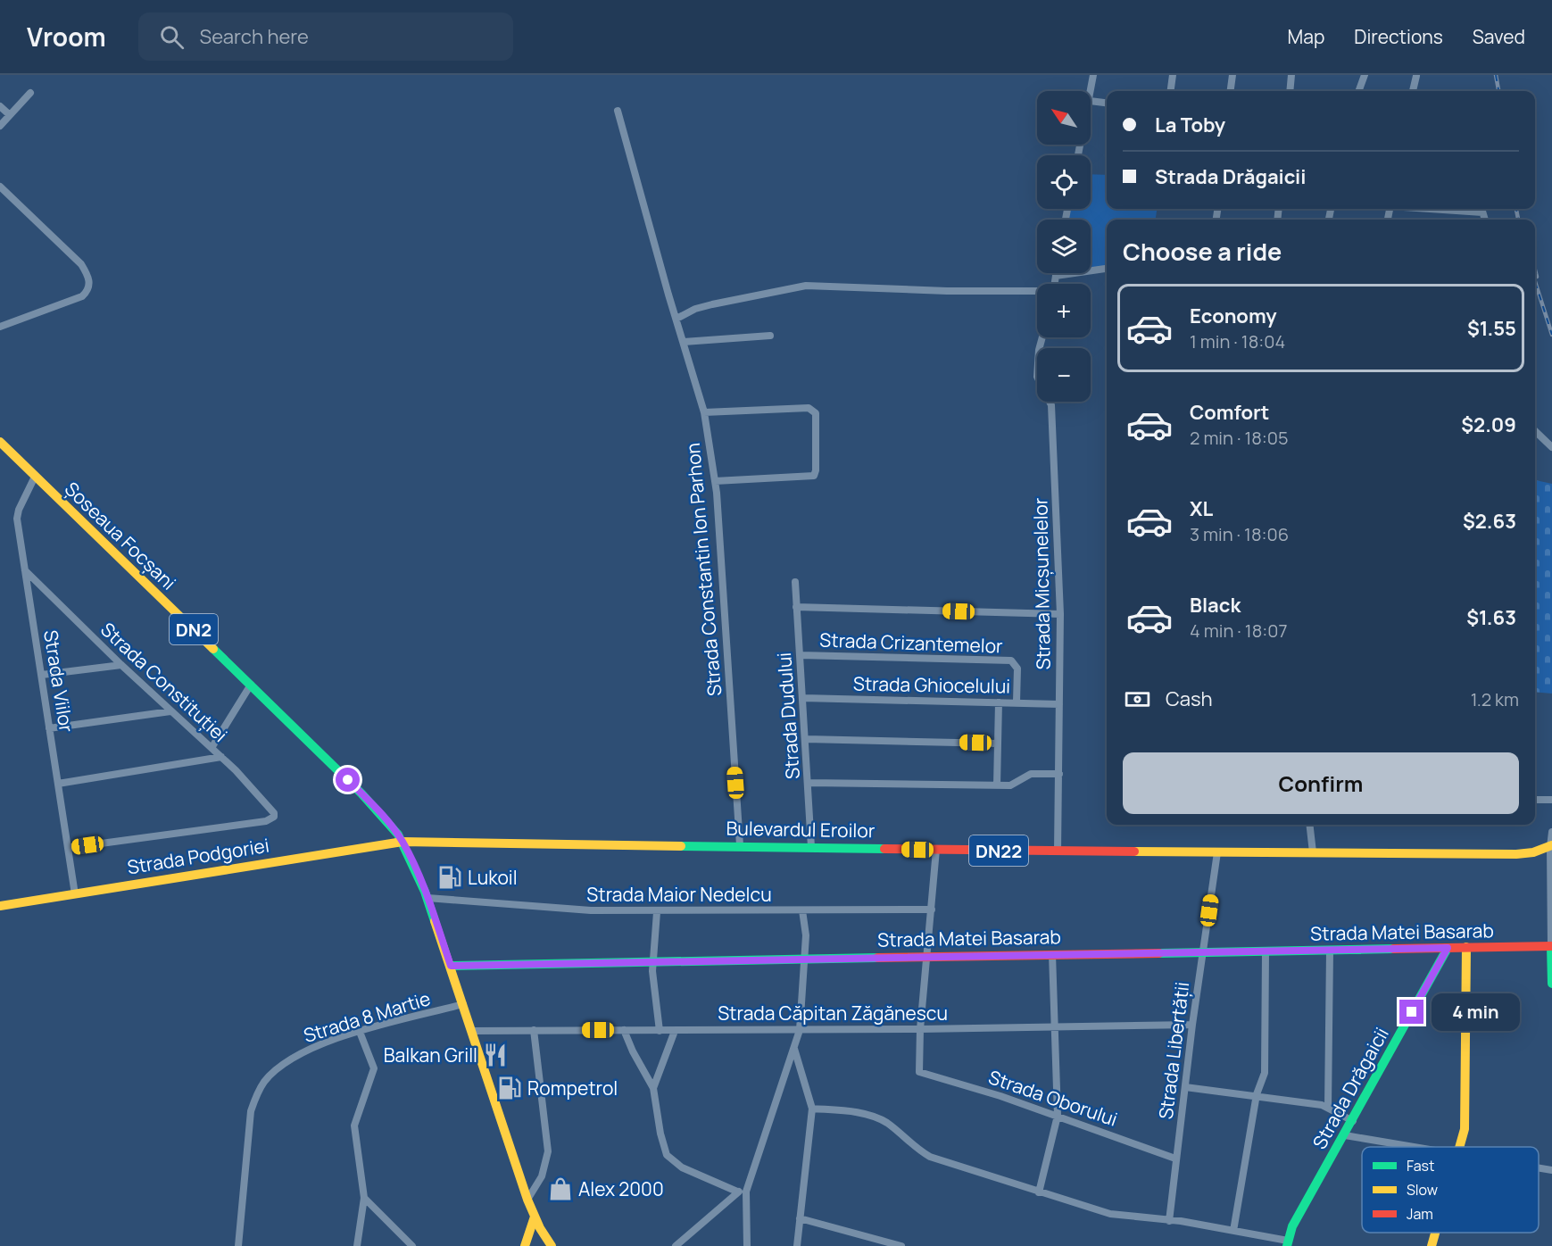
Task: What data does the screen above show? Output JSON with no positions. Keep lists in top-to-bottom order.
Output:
{
  "streets": {
    "street": [
      "Șoseaua Focșani",
      "Strada Constantin Ion Parhon",
      "Strada Micșunelelor",
      "DN2",
      "Strada Crizantemelor",
      "Strada Viilor",
      "Strada Constituției",
      "Strada Ghiocelului",
      "Strada Dudului",
      "Bulevardul Eroilor",
      "DN22",
      "Strada Podgoriei",
      "Strada Maior Nedelcu",
      "Strada Matei Basarab",
      "Strada Căpitan Zăgănescu",
      "Strada 8 Martie",
      "Strada Libertății",
      "Strada Drăgaicii",
      "Strada Oborului"
    ]
  },
  "crossings": [
    ["Șoseaua Focșani", "Strada Viilor"],
    ["Șoseaua Focșani", "Bulevardul Eroilor"],
    ["Șoseaua Focșani", "Strada Podgoriei"],
    ["Șoseaua Focșani", "Strada Maior Nedelcu"],
    ["Șoseaua Focșani", "Strada Matei Basarab"],
    ["Șoseaua Focșani", "Strada Căpitan Zăgănescu"],
    ["Șoseaua Focșani", "Strada 8 Martie"],
    ["Strada Constantin Ion Parhon", "Bulevardul Eroilor"],
    ["Strada Micșunelelor", "Strada Ghiocelului"],
    ["Strada Micșunelelor", "Bulevardul Eroilor"],
    ["Strada Crizantemelor", "Strada Ghiocelului"],
    ["Strada Crizantemelor", "Strada Dudului"],
    ["Strada Viilor", "Strada Constituției"],
    ["Strada Viilor", "Strada Podgoriei"],
    ["Strada Ghiocelului", "Strada Dudului"],
    ["Strada Dudului", "Bulevardul Eroilor"],
    ["Bulevardul Eroilor", "Strada Podgoriei"],
    ["Bulevardul Eroilor", "Strada Libertății"],
    ["Strada Matei Basarab", "Strada Libertății"],
    ["Strada Matei Basarab", "Strada Drăgaicii"],
    ["Strada Căpitan Zăgănescu", "Strada Libertății"],
    ["Strada Căpitan Zăgănescu", "Strada Oborului"],
    ["Strada Libertății", "Strada Oborului"]
  ],
  "places": {
    "fuel station": ["Lukoil", "Rompetrol"],
    "restaurant": ["Balkan Grill"],
    "shop": ["Alex 2000"]
  },
  "legend": ["Fast", "Slow", "Jam"],
  "north": "top left",
  "page": {
    "header": "Vroom",
    "search": "Search here",
    "nav": ["Map", "Directions", "Saved"],
    "map_buttons": ["+", "−"],
    "banner": ["La Toby", "Strada Drăgaicii"],
    "heading": "Choose a ride",
    "list": [
      {
        "name": "Economy",
        "note": "1 min · 18:04",
        "value": "$1.55"
      },
      {
        "name": "Comfort",
        "note": "2 min · 18:05",
        "value": "$2.09"
      },
      {
        "name": "XL",
        "note": "3 min · 18:06",
        "value": "$2.63"
      },
      {
        "name": "Black",
        "note": "4 min · 18:07",
        "value": "$1.63"
      }
    ],
    "pay": ["Cash", "1.2 km"],
    "buttons": "Confirm",
    "bubble": "4 min"
  }
}
